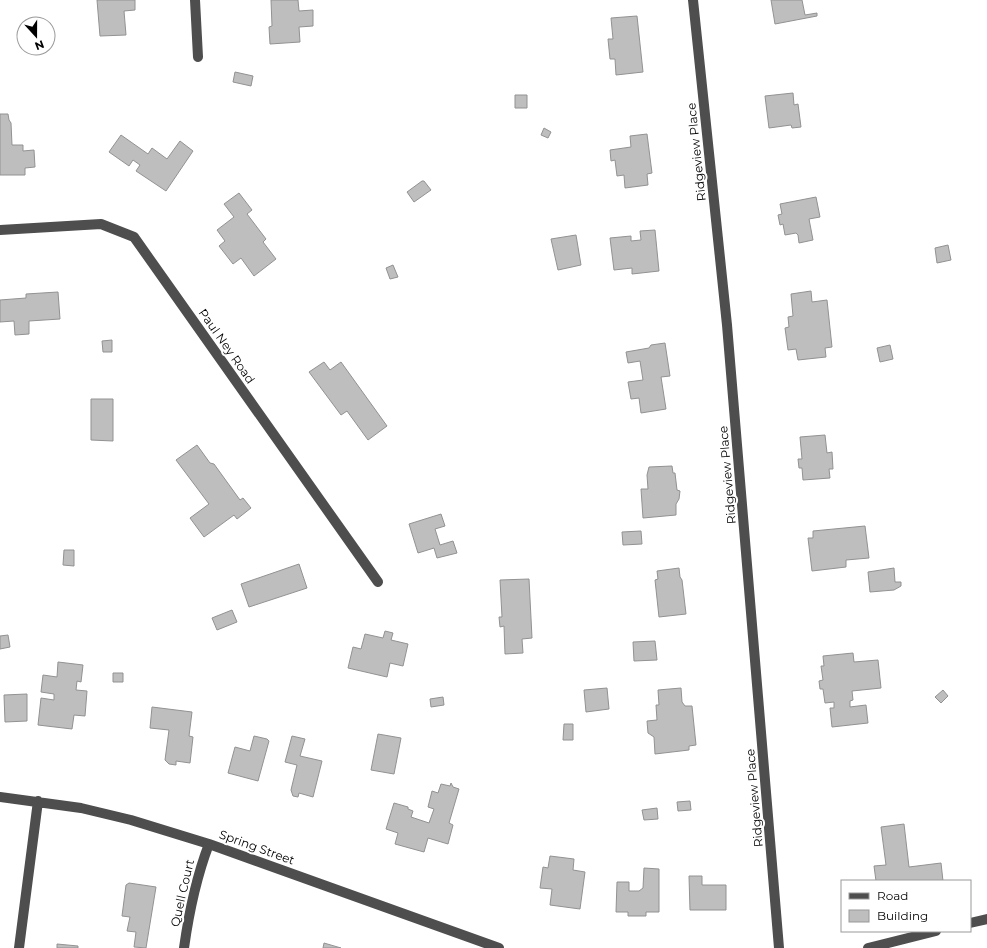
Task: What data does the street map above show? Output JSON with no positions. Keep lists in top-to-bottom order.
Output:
{
  "streets": {
    "street": [
      "Ridgeview Place",
      "Paul Ney Road",
      "Spring Street",
      "Quell Court"
    ]
  },
  "crossings": [
    ["Spring Street", "Quell Court"]
  ],
  "legend": ["Road", "Building"],
  "north": "bottom"
}
